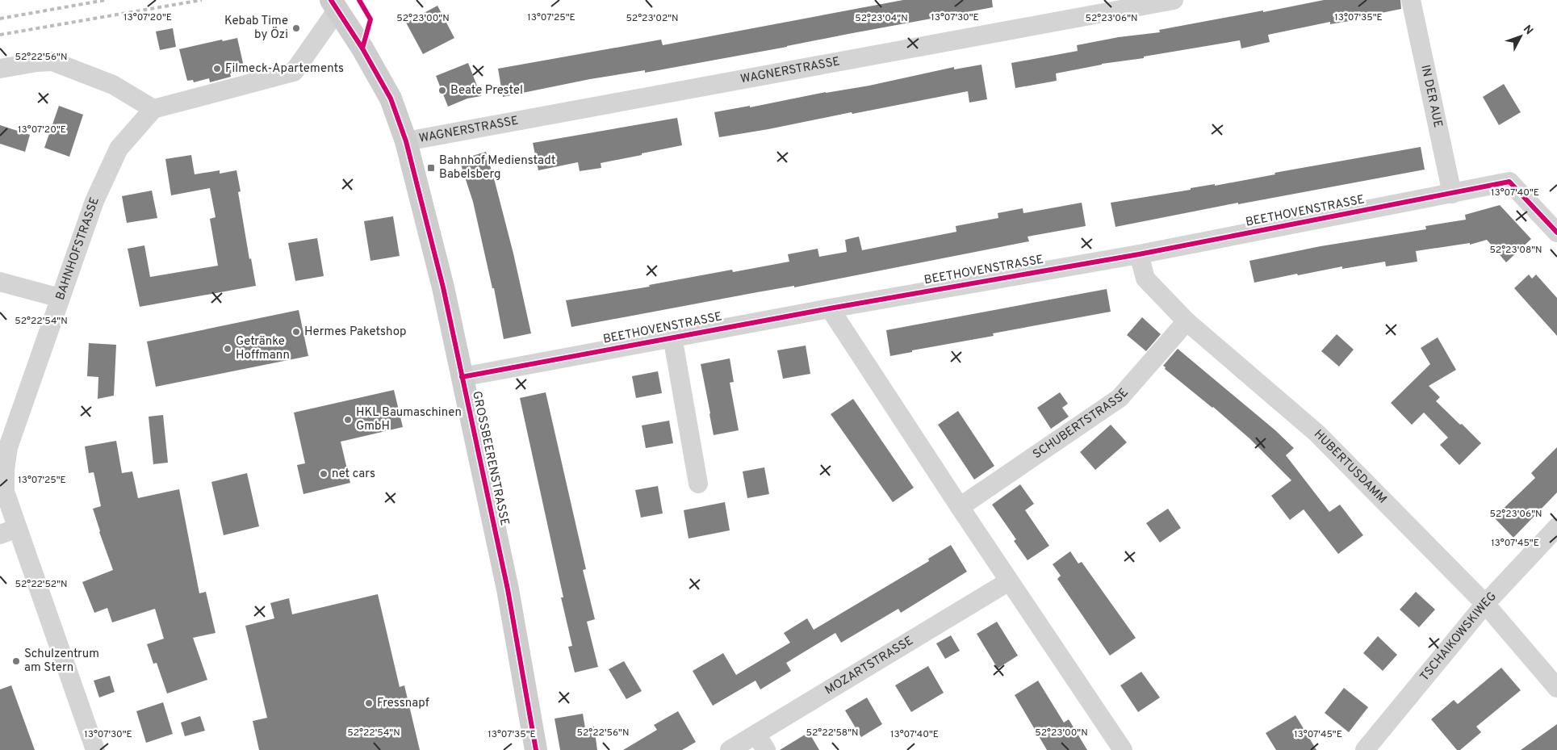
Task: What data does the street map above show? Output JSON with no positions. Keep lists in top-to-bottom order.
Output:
{
  "streets": {
    "street": [
      "WAGNERSTRASSE",
      "IN DER AUE",
      "BEETHOVENSTRASSE",
      "BAHNHOFSTRASSE",
      "SCHUBERTSTRASSE",
      "GROSSBEERENSTRASSE",
      "HUBERTUSDAMM",
      "TSCHAIKOWSKIWEG",
      "MOZARTSTRASSE"
    ]
  },
  "crossings": [
    ["WAGNERSTRASSE", "GROSSBEERENSTRASSE"],
    ["IN DER AUE", "BEETHOVENSTRASSE"],
    ["BEETHOVENSTRASSE", "GROSSBEERENSTRASSE"],
    ["BEETHOVENSTRASSE", "HUBERTUSDAMM"],
    ["SCHUBERTSTRASSE", "HUBERTUSDAMM"],
    ["HUBERTUSDAMM", "TSCHAIKOWSKIWEG"]
  ],
  "places": {
    "other": [
      "Kebab Time by Özi",
      "Filmeck-Apartements",
      "Beate Prestel",
      "Hermes Paketshop",
      "Getränke Hoffmann",
      "HKL Baumaschinen GmbH",
      "net cars",
      "Schulzentrum am Stern",
      "Fressnapf"
    ],
    "transit": ["Bahnhof Medienstadt Babelsberg"]
  },
  "north": "top right",
  "coordinates": [
    "13°07'20\"E",
    "13°07'25\"E",
    "13°07'30\"E",
    "13°07'35\"E",
    "52°23'00\"N",
    "52°23'02\"N",
    "52°23'04\"N",
    "52°23'06\"N",
    "52°22'56\"N",
    "13°07'40\"E",
    "52°23'08\"N",
    "52°22'54\"N",
    "13°07'45\"E",
    "52°22'52\"N",
    "52°22'58\"N"
  ]
}
